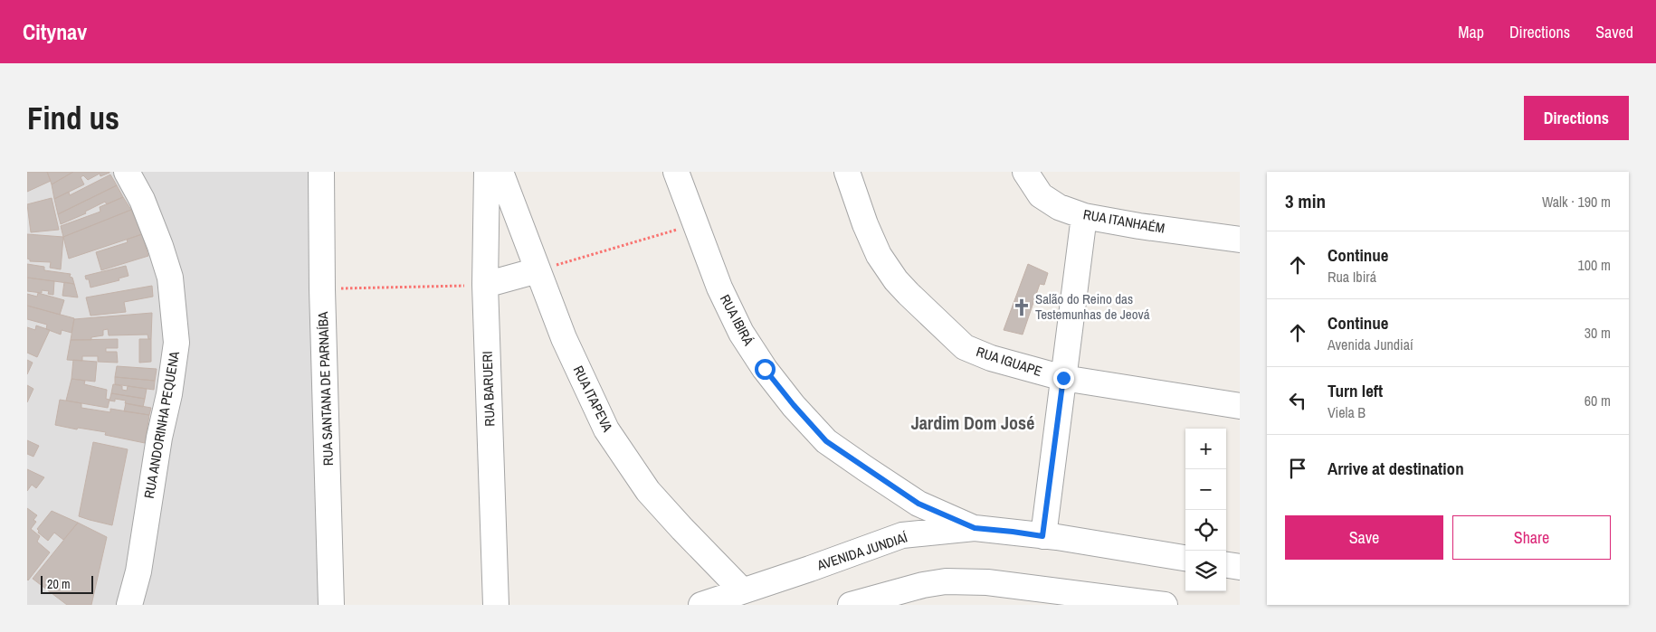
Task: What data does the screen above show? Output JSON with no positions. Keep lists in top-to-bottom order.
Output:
{
  "streets": {
    "street": [
      "RUA ITANHAÉM",
      "RUA IBIRÁ",
      "RUA IGUAPE",
      "RUA SANTANA DE PARNAÍBA",
      "RUA BARUERI",
      "RUA ITAPEVA",
      "RUA ANDORINHA PEQUENA",
      "AVENIDA JUNDIAÍ"
    ]
  },
  "crossings": [
    ["RUA IBIRÁ", "AVENIDA JUNDIAÍ"],
    ["RUA ITAPEVA", "AVENIDA JUNDIAÍ"]
  ],
  "districts": ["Jardim Dom José"],
  "places": {
    "church": ["Salão do Reino das Testemunhas de Jeová"]
  },
  "scale_bar": "20 m",
  "page": {
    "header": "Citynav",
    "nav": ["Map", "Directions", "Saved"],
    "buttons": [
      "Directions",
      ["Save", "Share"]
    ],
    "title": "Find us",
    "heading": ["3 min", "Walk · 190 m"],
    "list": [
      ["Continue", "Rua Ibirá", "100 m"],
      ["Continue", "Avenida Jundiaí", "30 m"],
      ["Turn left", "Viela B", "60 m"],
      "Arrive at destination"
    ],
    "map_buttons": ["+", "−"],
    "scale": "20 m"
  }
}
